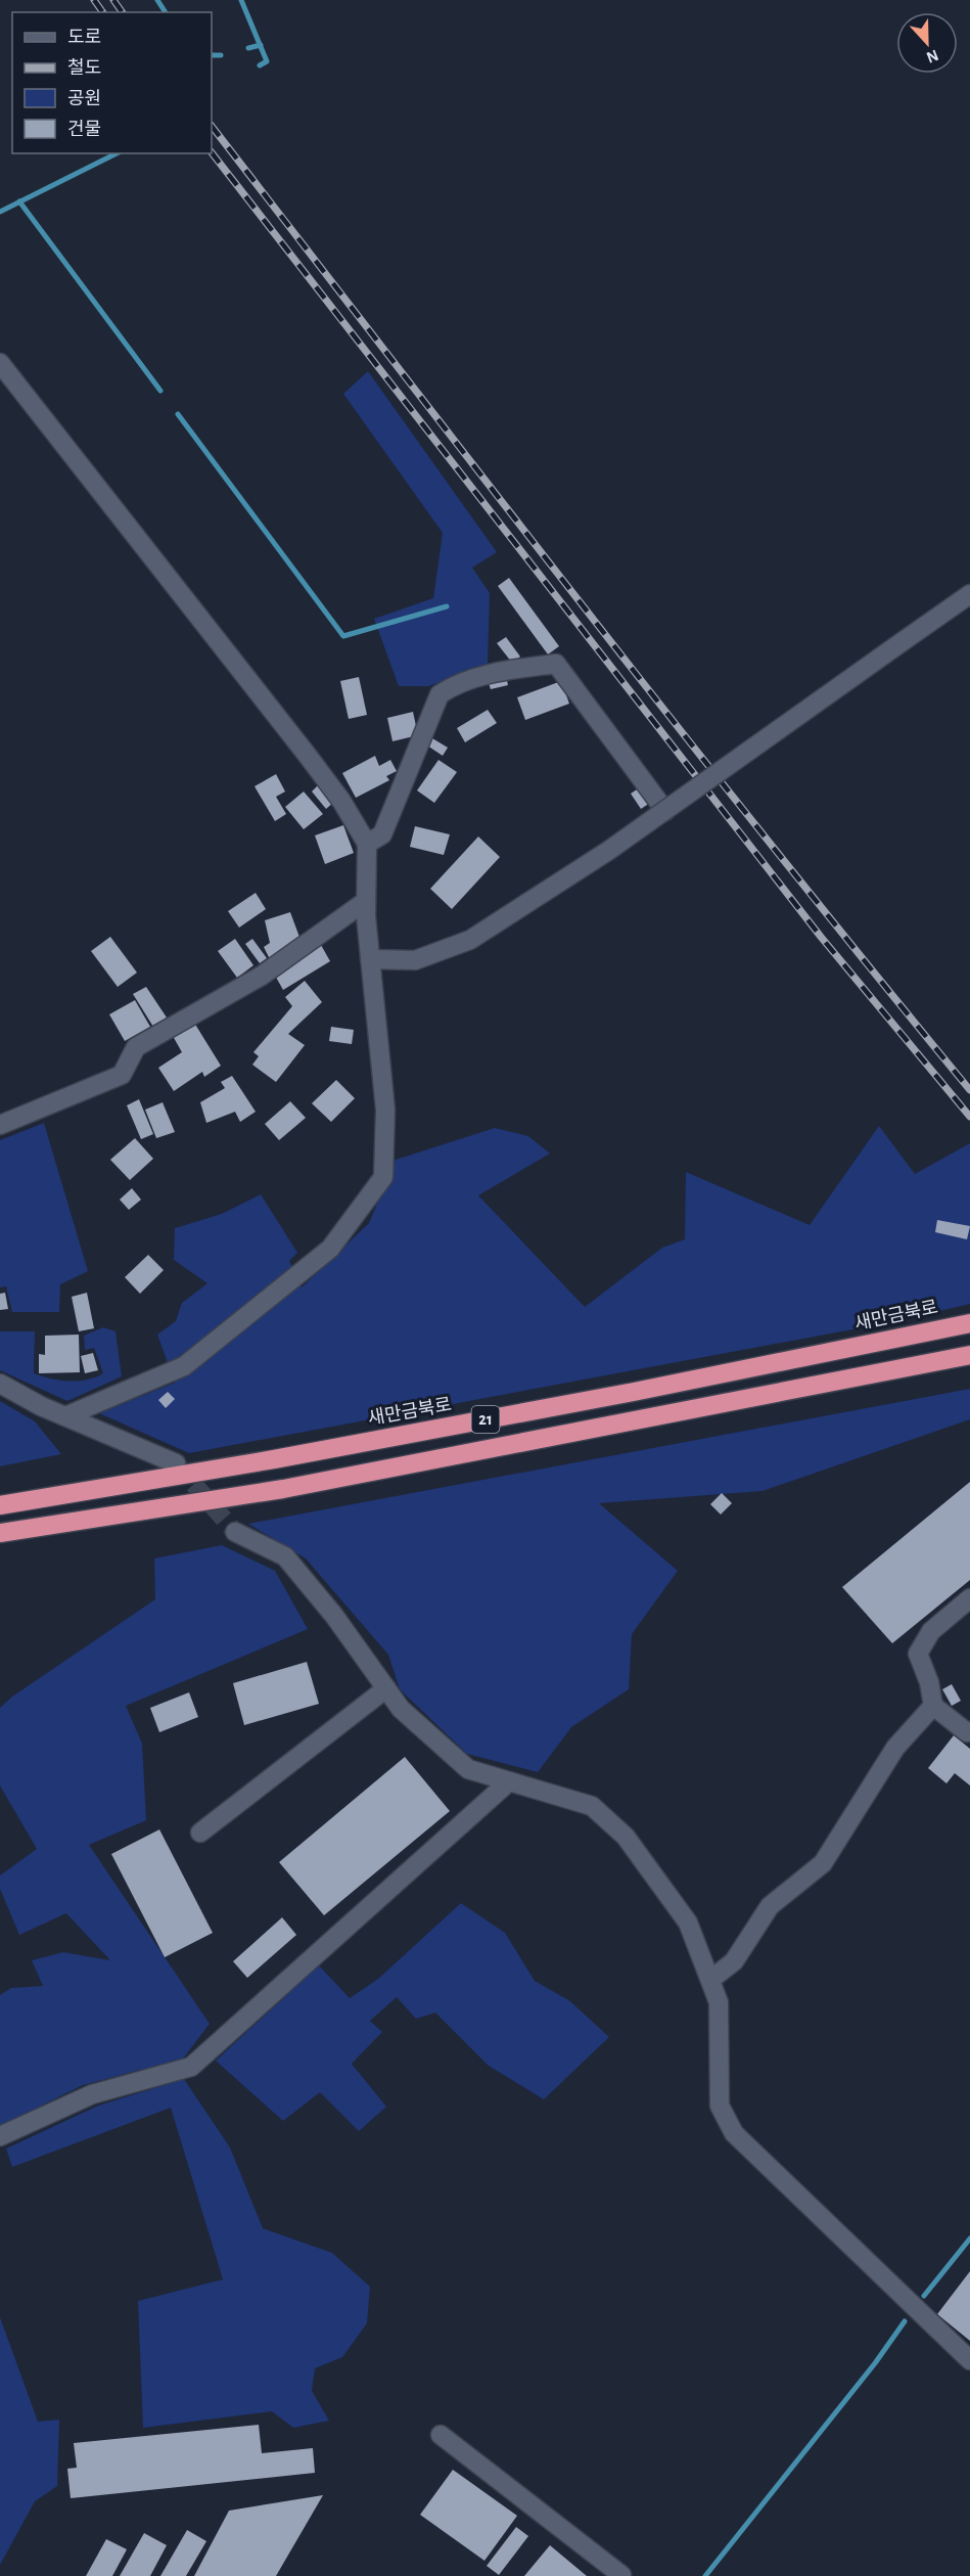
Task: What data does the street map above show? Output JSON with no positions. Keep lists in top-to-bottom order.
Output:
{
  "streets": {
    "highway": ["새만금북로", "21"]
  },
  "legend": [
    "도로",
    "철도",
    "공원",
    "건물"
  ],
  "north": "bottom"
}
